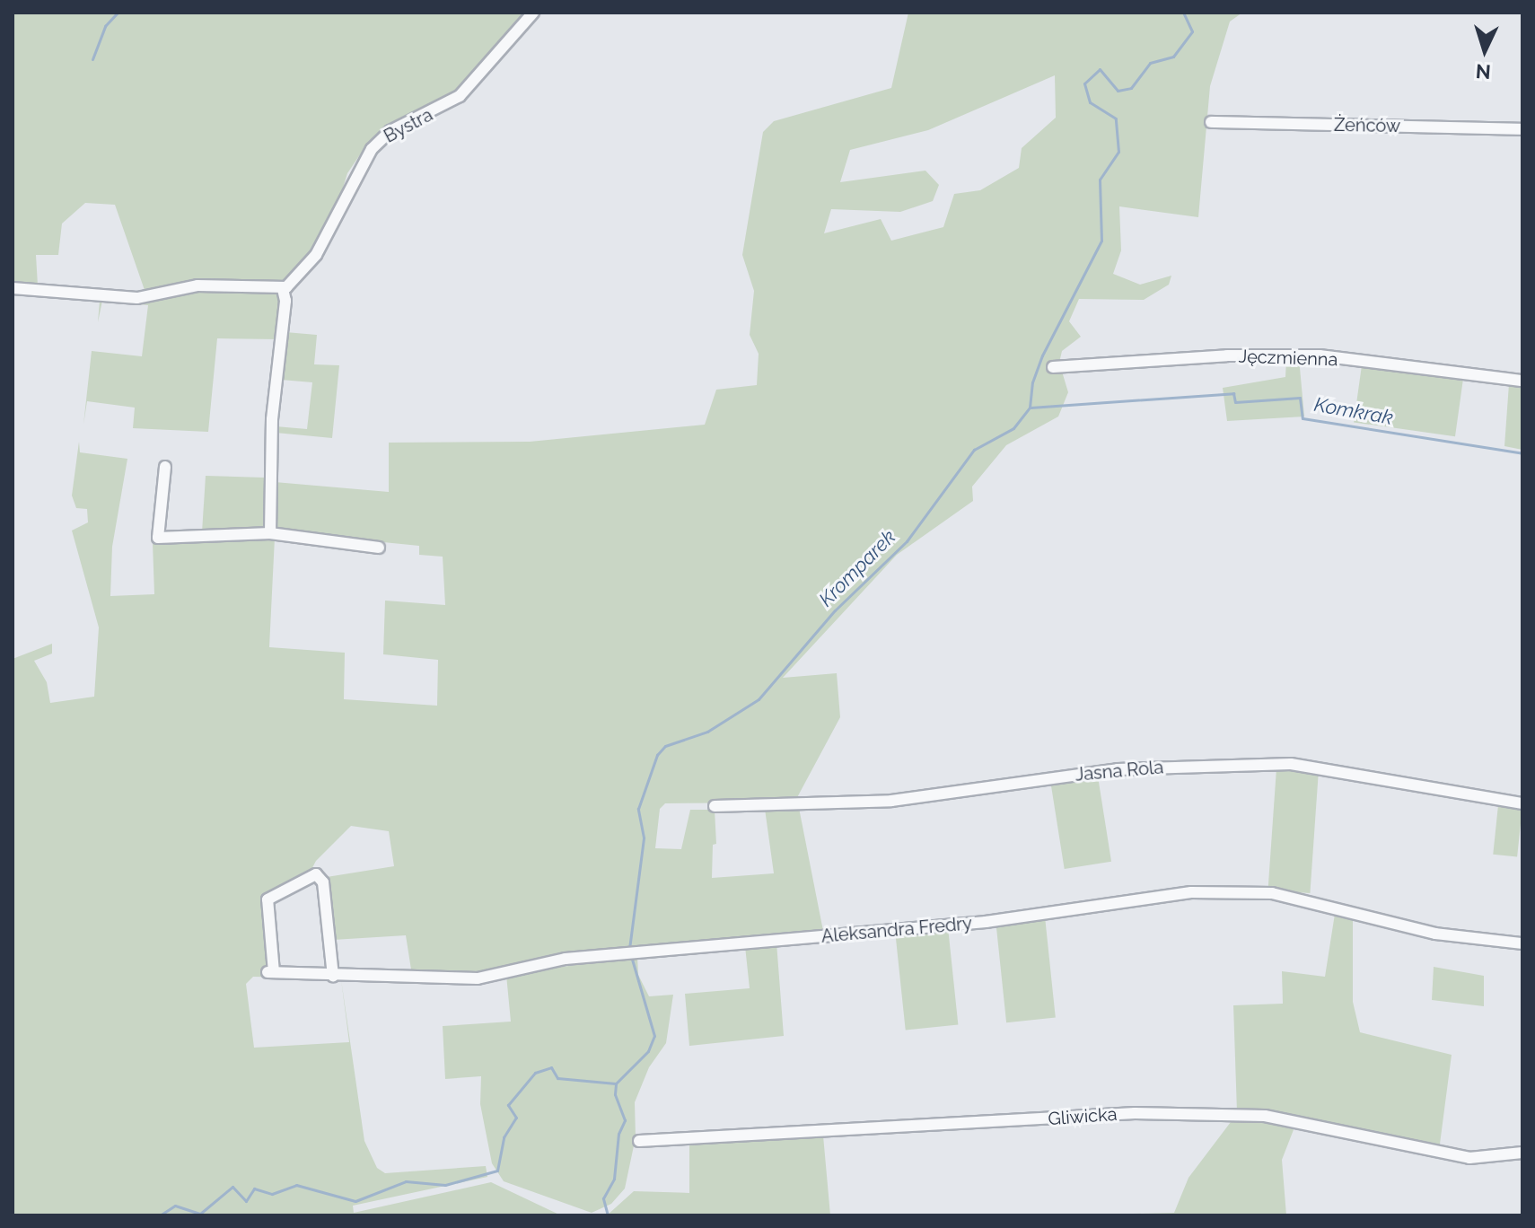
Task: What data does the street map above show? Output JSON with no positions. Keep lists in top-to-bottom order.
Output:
{
  "streets": {
    "street": [
      "Bystra",
      "Żeńców",
      "Jęczmienna",
      "Jasna Rola",
      "Aleksandra Fredry",
      "Gliwicka"
    ]
  },
  "water": ["Komkrak", "Kromparek"],
  "north": "bottom"
}
